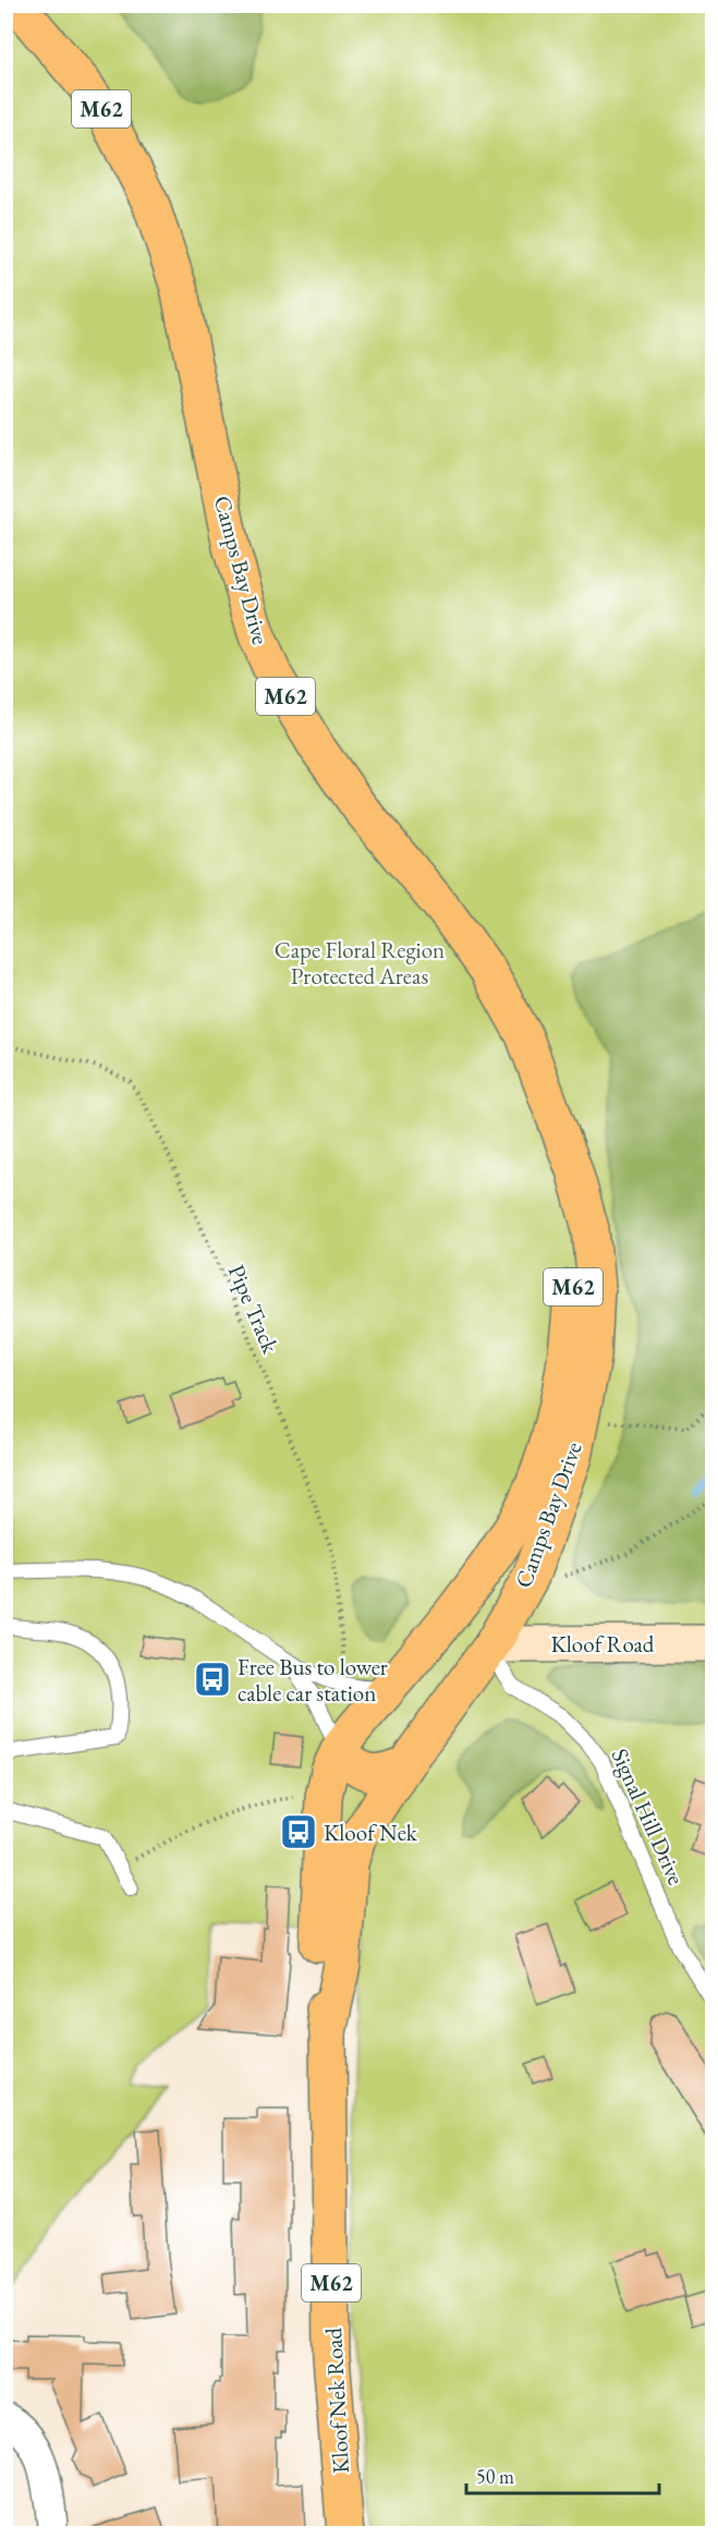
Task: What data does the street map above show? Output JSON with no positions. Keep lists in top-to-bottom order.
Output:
{
  "streets": {
    "main road": [
      "M62",
      "Camps Bay Drive",
      "Kloof Road",
      "Kloof Nek Road"
    ],
    "lane": ["Signal Hill Drive"],
    "path": ["Pipe Track"]
  },
  "crossings": [
    ["M62", "Camps Bay Drive"],
    ["M62", "Kloof Nek Road"],
    ["Camps Bay Drive", "Kloof Road"],
    ["Camps Bay Drive", "Signal Hill Drive"],
    ["Kloof Road", "Signal Hill Drive"]
  ],
  "parks": ["Cape Floral Region Protected Areas"],
  "places": {
    "bus stop": ["Free Bus to lower cable car station", "Kloof Nek"]
  },
  "scale_bar": "50 m"
}
